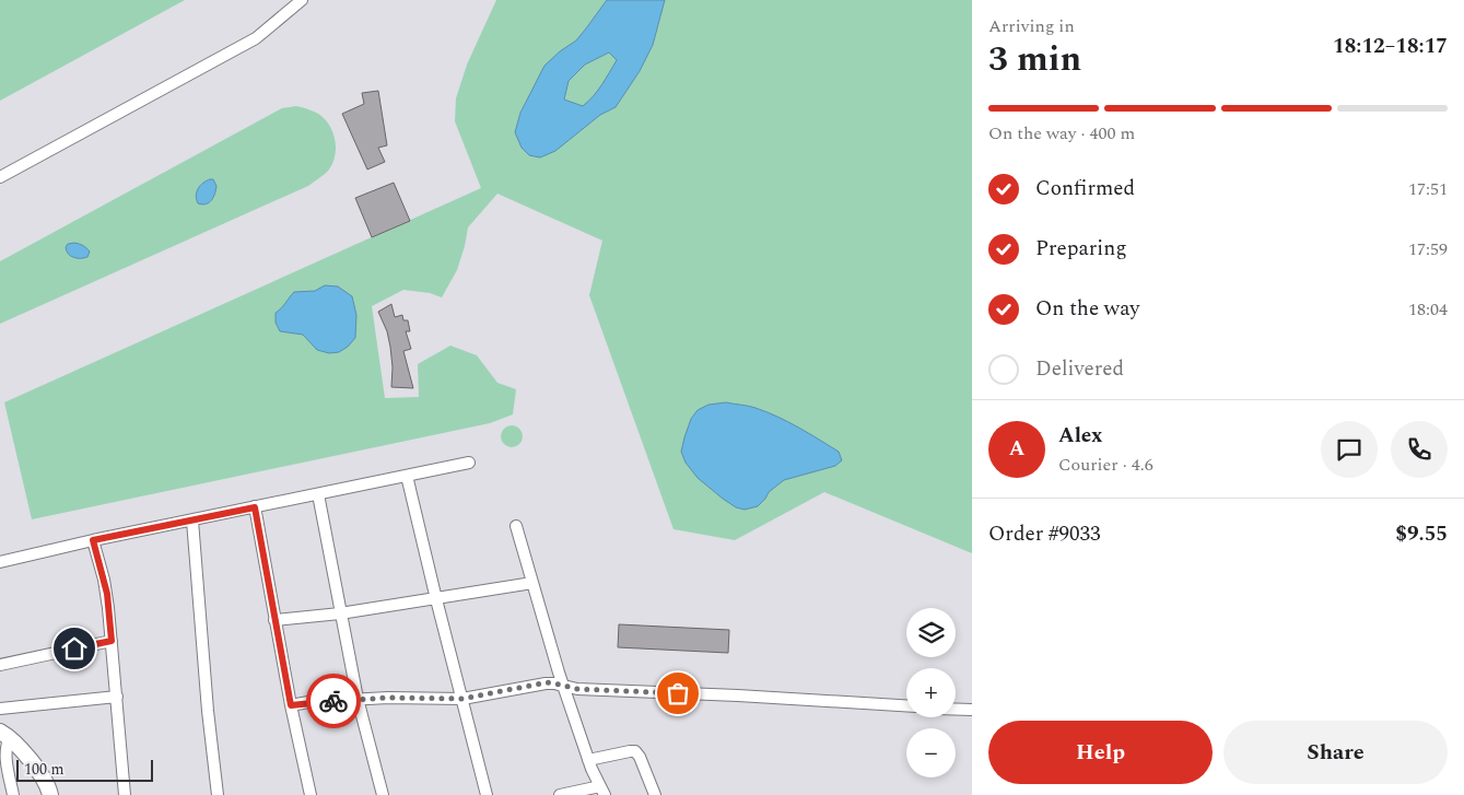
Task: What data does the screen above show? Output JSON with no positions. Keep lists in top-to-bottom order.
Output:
{
  "scale_bar": "100 m",
  "page": {
    "heading": ["3 min", "Arriving in", "18:12–18:17"],
    "panel": [
      "Alex",
      "Courier · 4.6",
      "Order #9033",
      "$9.55"
    ],
    "bar": "On the way · 400 m",
    "list": [
      ["Confirmed", "17:51"],
      ["Preparing", "17:59"],
      ["On the way", "18:04"],
      "Delivered"
    ],
    "round": "A",
    "map_buttons": ["+", "−"],
    "buttons": ["Help", "Share"],
    "scale": "100 m"
  }
}
